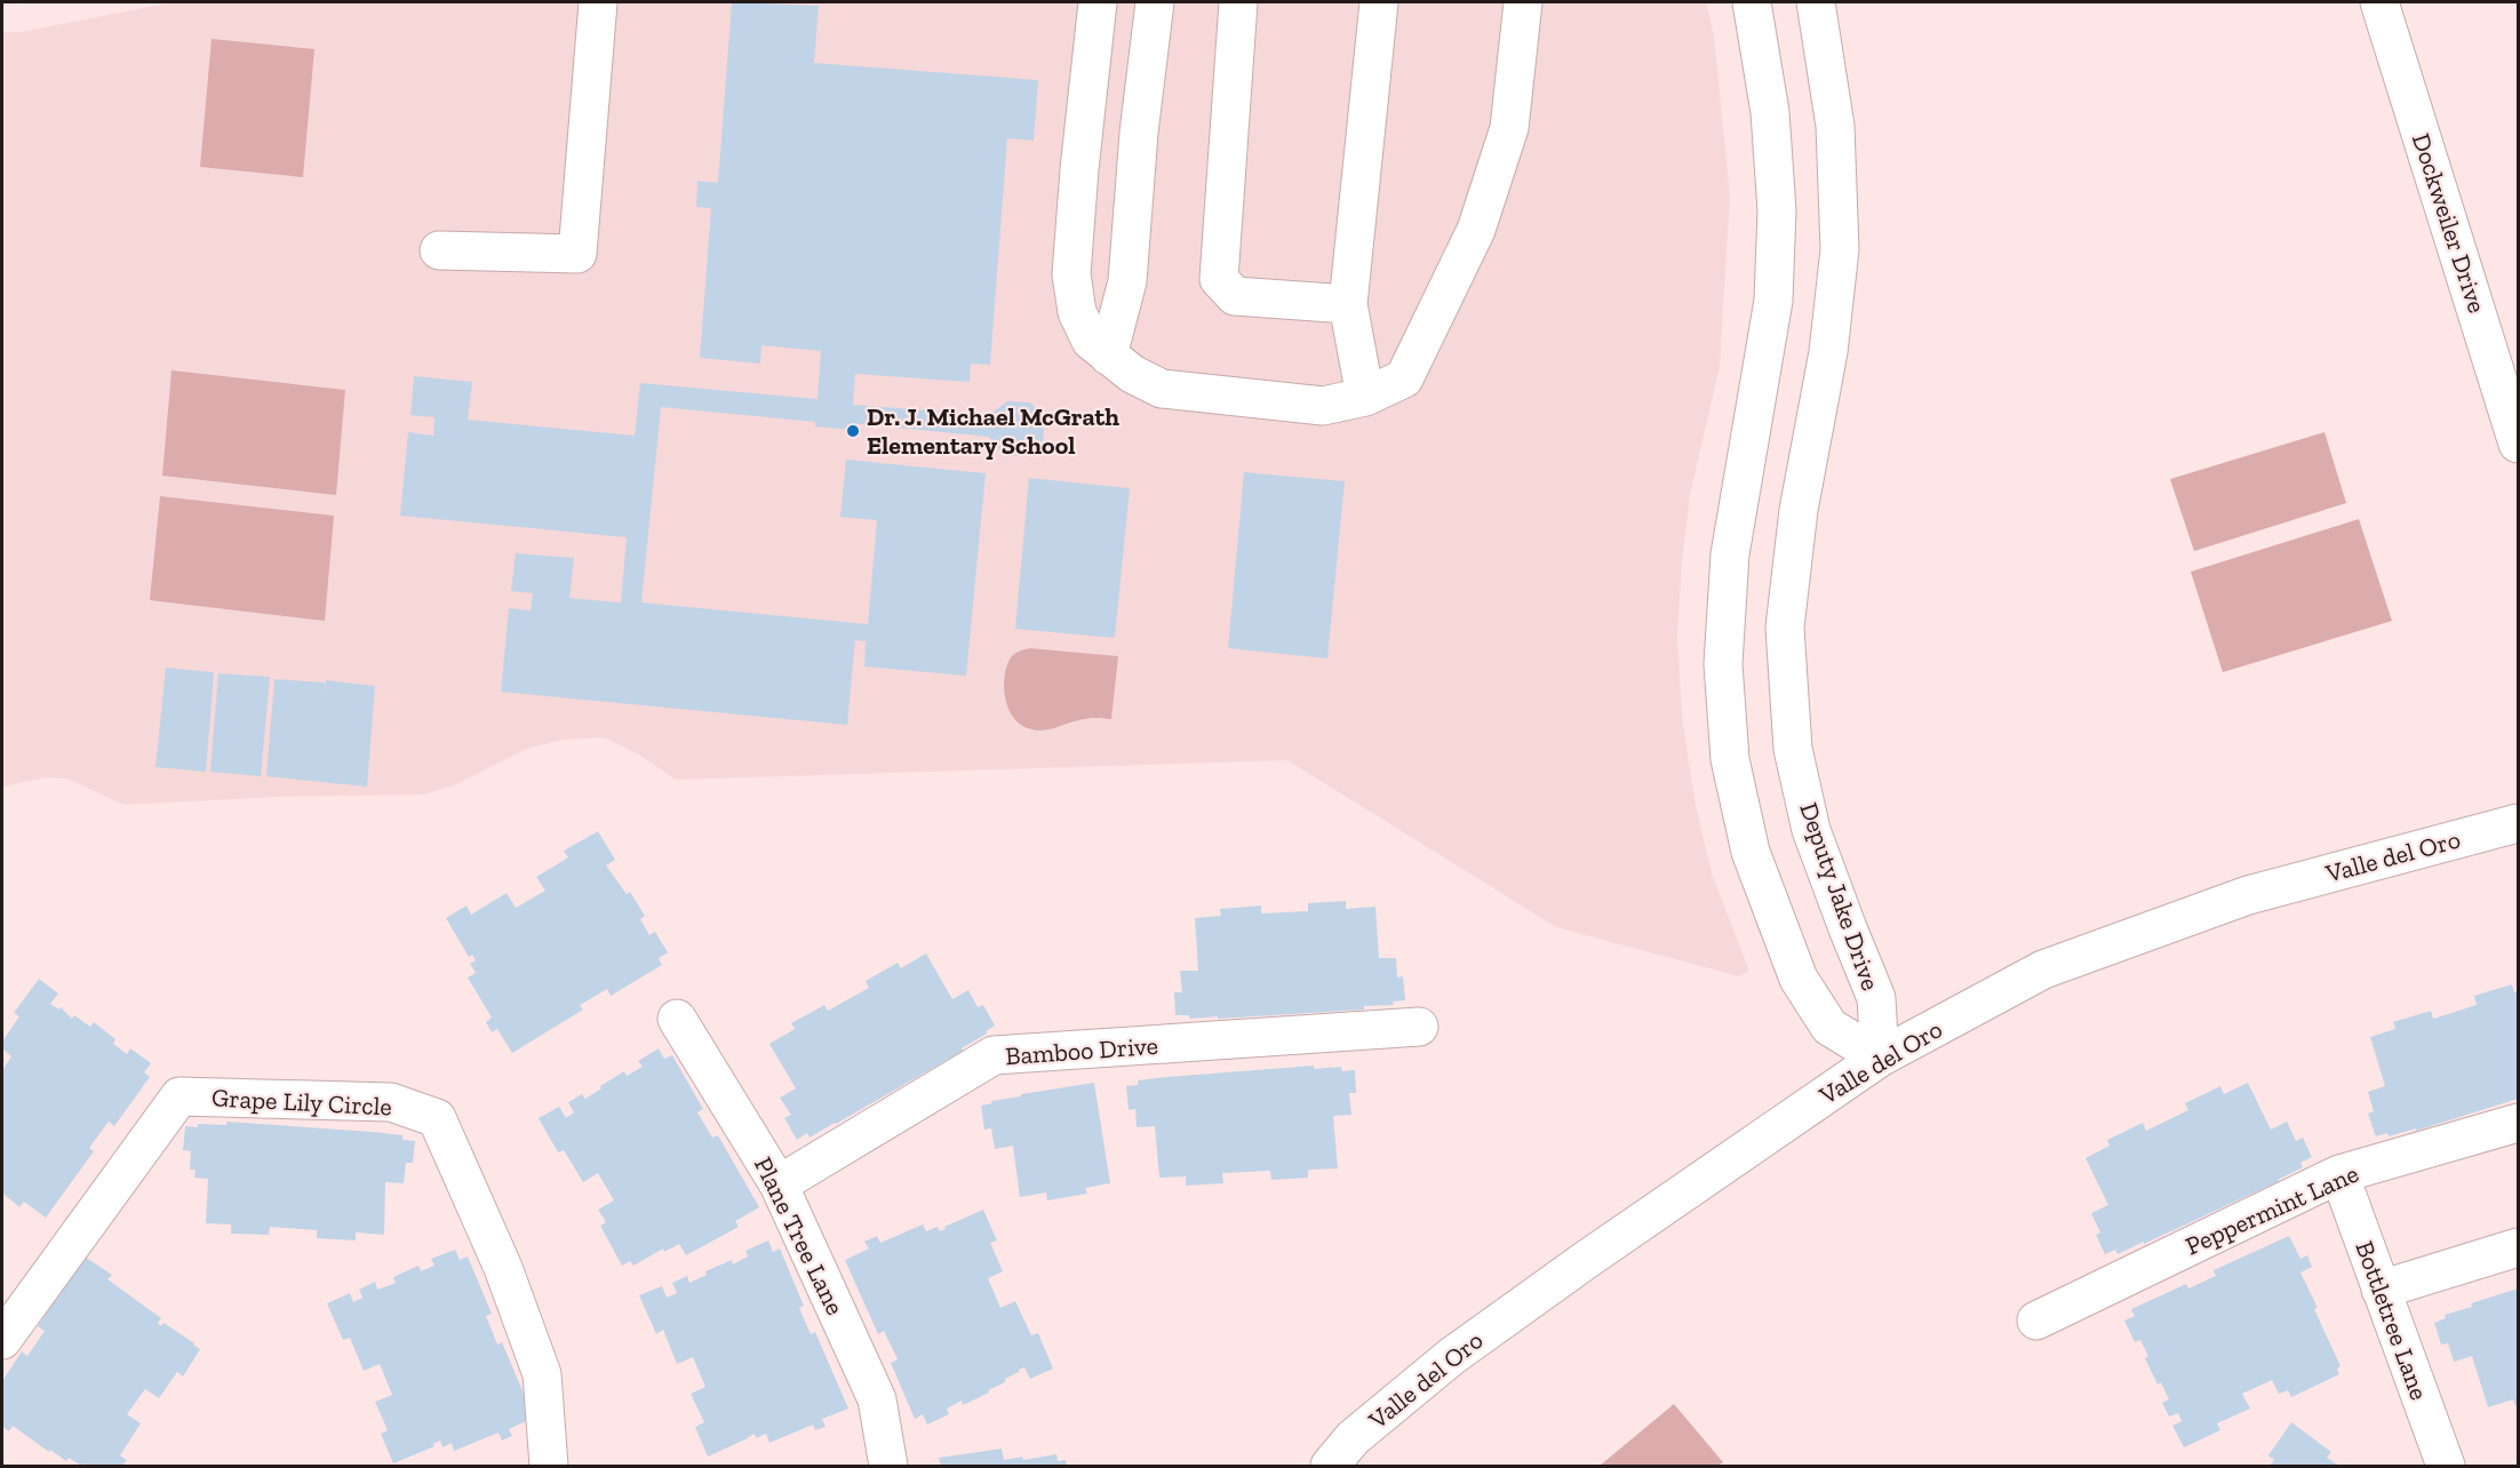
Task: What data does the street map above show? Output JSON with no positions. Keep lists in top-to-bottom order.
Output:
{
  "streets": {
    "street": [
      "Dockweiler Drive",
      "Valle del Oro",
      "Deputy Jake Drive",
      "Bamboo Drive",
      "Grape Lily Circle",
      "Peppermint Lane",
      "Plane Tree Lane",
      "Bottletree Lane"
    ]
  },
  "crossings": [
    ["Valle del Oro", "Deputy Jake Drive"],
    ["Bamboo Drive", "Plane Tree Lane"],
    ["Peppermint Lane", "Bottletree Lane"]
  ],
  "places": ["Dr. J. Michael McGrath Elementary School"]
}
